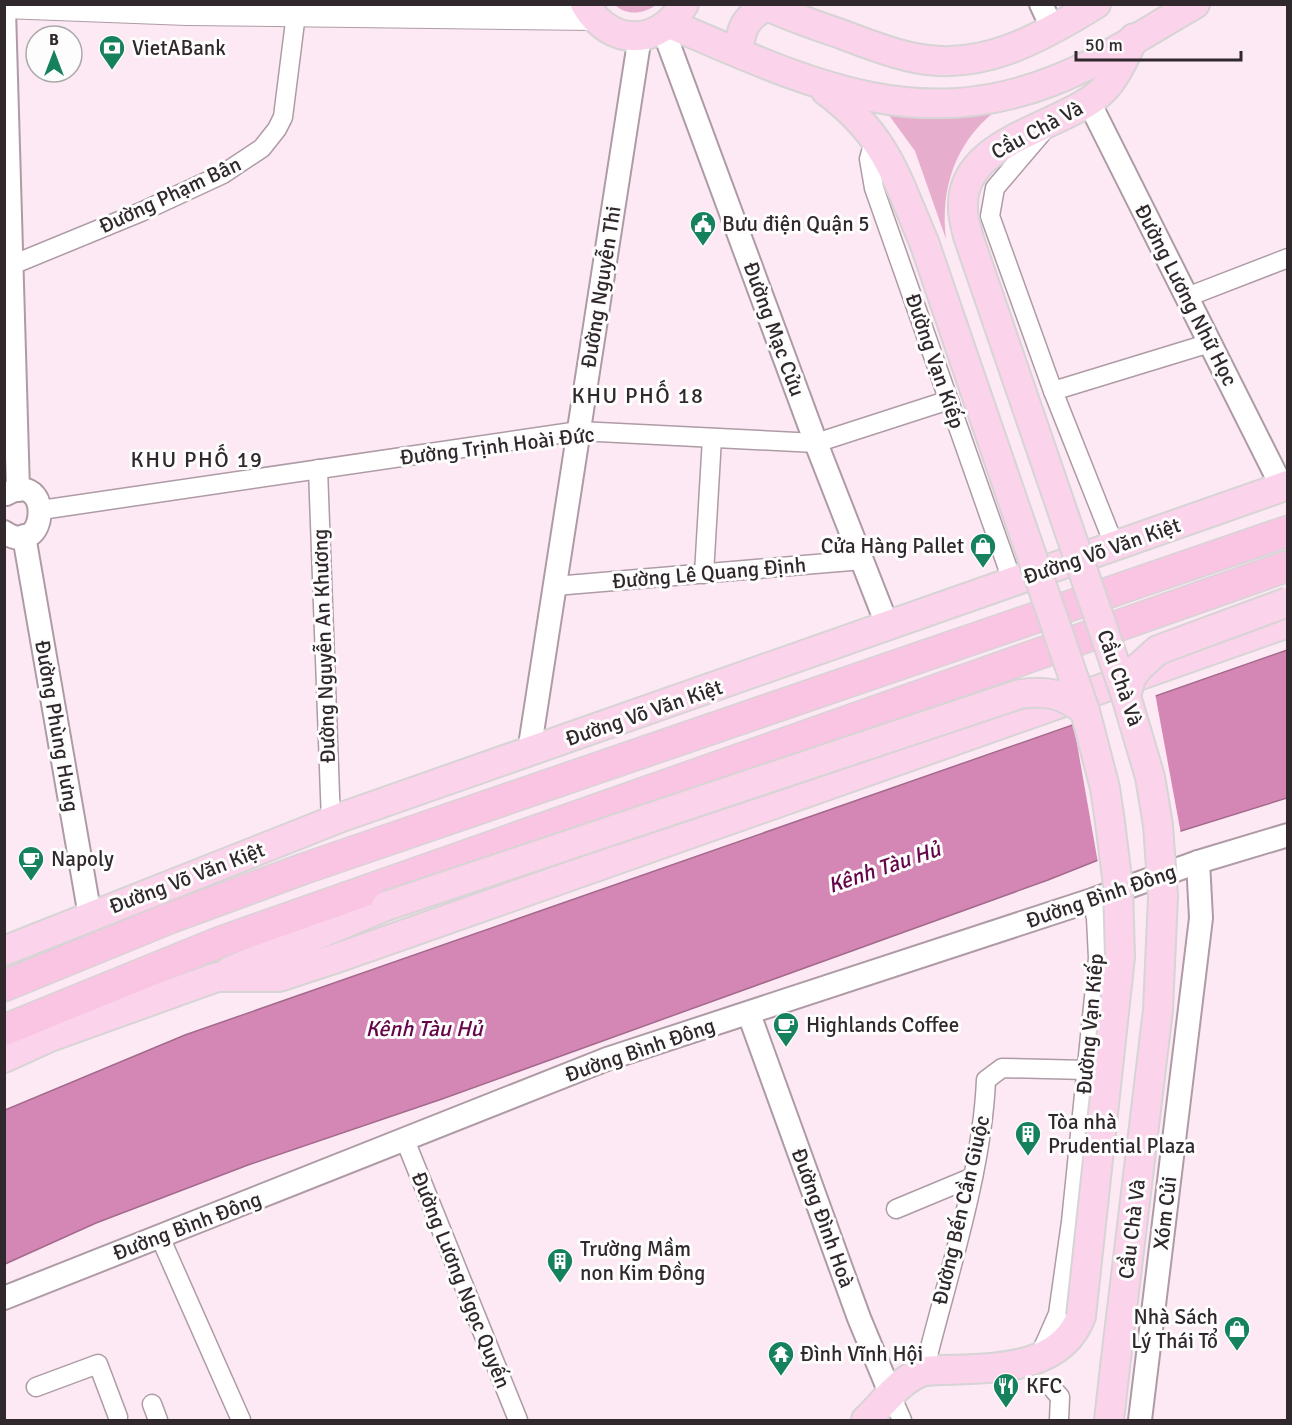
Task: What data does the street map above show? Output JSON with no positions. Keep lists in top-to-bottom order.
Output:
{
  "streets": {
    "highway": ["Đường Võ Văn Kiệt"],
    "main road": ["Cầu Chà Và"],
    "street": [
      "Đường Phạm Bân",
      "Đường Nguyễn Thi",
      "Đường Lương Nhữ Học",
      "Đường Mạc Cửu",
      "Đường Vạn Kiếp",
      "Đường Trịnh Hoài Đức",
      "Đường Lê Quang Định",
      "Đường Nguyễn An Khương",
      "Đường Phùng Hưng",
      "Đường Bình Đông",
      "Đường Bến Cần Giuộc",
      "Xóm Củi",
      "Đường Đình Hoà",
      "Đường Lương Ngọc Quyến"
    ]
  },
  "crossings": [
    ["Cầu Chà Và", "Đường Lương Nhữ Học"],
    ["Cầu Chà Và", "Đường Vạn Kiếp"],
    ["Đường Nguyễn Thi", "Đường Mạc Cửu"],
    ["Đường Nguyễn Thi", "Đường Trịnh Hoài Đức"],
    ["Đường Nguyễn Thi", "Đường Võ Văn Kiệt"],
    ["Đường Nguyễn Thi", "Đường Lê Quang Định"],
    ["Đường Lương Nhữ Học", "Đường Võ Văn Kiệt"],
    ["Đường Mạc Cửu", "Đường Trịnh Hoài Đức"],
    ["Đường Mạc Cửu", "Đường Võ Văn Kiệt"],
    ["Đường Mạc Cửu", "Đường Lê Quang Định"],
    ["Đường Vạn Kiếp", "Đường Trịnh Hoài Đức"],
    ["Đường Vạn Kiếp", "Đường Võ Văn Kiệt"],
    ["Đường Vạn Kiếp", "Đường Bình Đông"],
    ["Đường Vạn Kiếp", "Đường Bến Cần Giuộc"],
    ["Đường Trịnh Hoài Đức", "Đường Nguyễn An Khương"],
    ["Đường Võ Văn Kiệt", "Đường Nguyễn An Khương"],
    ["Đường Võ Văn Kiệt", "Đường Phùng Hưng"],
    ["Đường Bình Đông", "Xóm Củi"],
    ["Đường Bình Đông", "Đường Đình Hoà"],
    ["Đường Bình Đông", "Đường Lương Ngọc Quyến"]
  ],
  "districts": ["KHU PHỐ 18", "KHU PHỐ 19"],
  "water": ["Kênh Tàu Hủ"],
  "places": {
    "bank": ["VietABank"],
    "public building": ["Bưu điện Quận 5"],
    "shop": ["Cửa Hàng Pallet", "Nhà Sách Lý Thái Tổ"],
    "cafe": ["Napoly", "Highlands Coffee"],
    "building": ["Tòa nhà Prudential Plaza", "Trường Mầm non Kim Đồng"],
    "temple": ["Đình Vĩnh Hội"],
    "restaurant": ["KFC"]
  },
  "scale_bar": "50 m",
  "north": "top"
}
